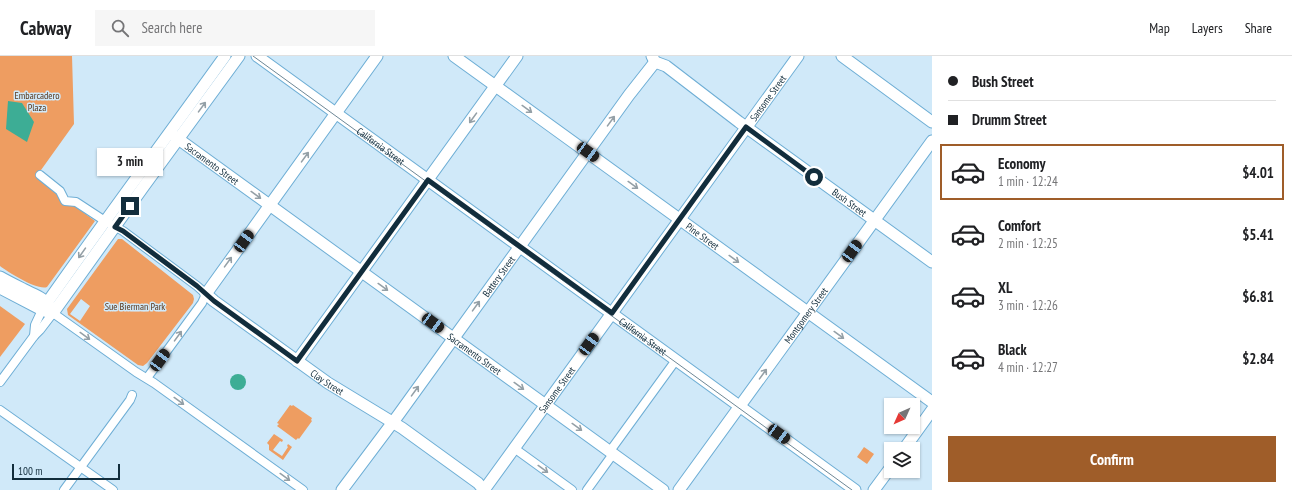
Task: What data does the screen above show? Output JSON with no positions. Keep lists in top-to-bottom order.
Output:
{
  "streets": {
    "street": [
      "Sansome Street",
      "California Street",
      "Sacramento Street",
      "Bush Street",
      "Pine Street",
      "Battery Street",
      "Montgomery Street",
      "Clay Street"
    ]
  },
  "crossings": [
    ["Sansome Street", "California Street"],
    ["Sansome Street", "Sacramento Street"],
    ["Sansome Street", "Bush Street"],
    ["Sansome Street", "Pine Street"],
    ["Sansome Street", "Clay Street"],
    ["California Street", "Battery Street"],
    ["California Street", "Montgomery Street"],
    ["Sacramento Street", "Battery Street"],
    ["Bush Street", "Battery Street"],
    ["Bush Street", "Montgomery Street"],
    ["Pine Street", "Battery Street"],
    ["Pine Street", "Montgomery Street"],
    ["Battery Street", "Clay Street"]
  ],
  "one_way": ["Sacramento Street", "Pine Street", "Battery Street"],
  "parks": ["Embarcadero Plaza", "Sue Bierman Park"],
  "scale_bar": "100 m",
  "north": "bottom left",
  "page": {
    "header": "Cabway",
    "search": "Search here",
    "nav": ["Map", "Layers", "Share"],
    "banner": ["Bush Street", "Drumm Street"],
    "list": [
      {
        "name": "Economy",
        "note": "1 min · 12:24",
        "value": "$4.01"
      },
      {
        "name": "Comfort",
        "note": "2 min · 12:25",
        "value": "$5.41"
      },
      {
        "name": "XL",
        "note": "3 min · 12:26",
        "value": "$6.81"
      },
      {
        "name": "Black",
        "note": "4 min · 12:27",
        "value": "$2.84"
      }
    ],
    "bubble": "3 min",
    "buttons": "Confirm",
    "scale": "100 m"
  }
}
